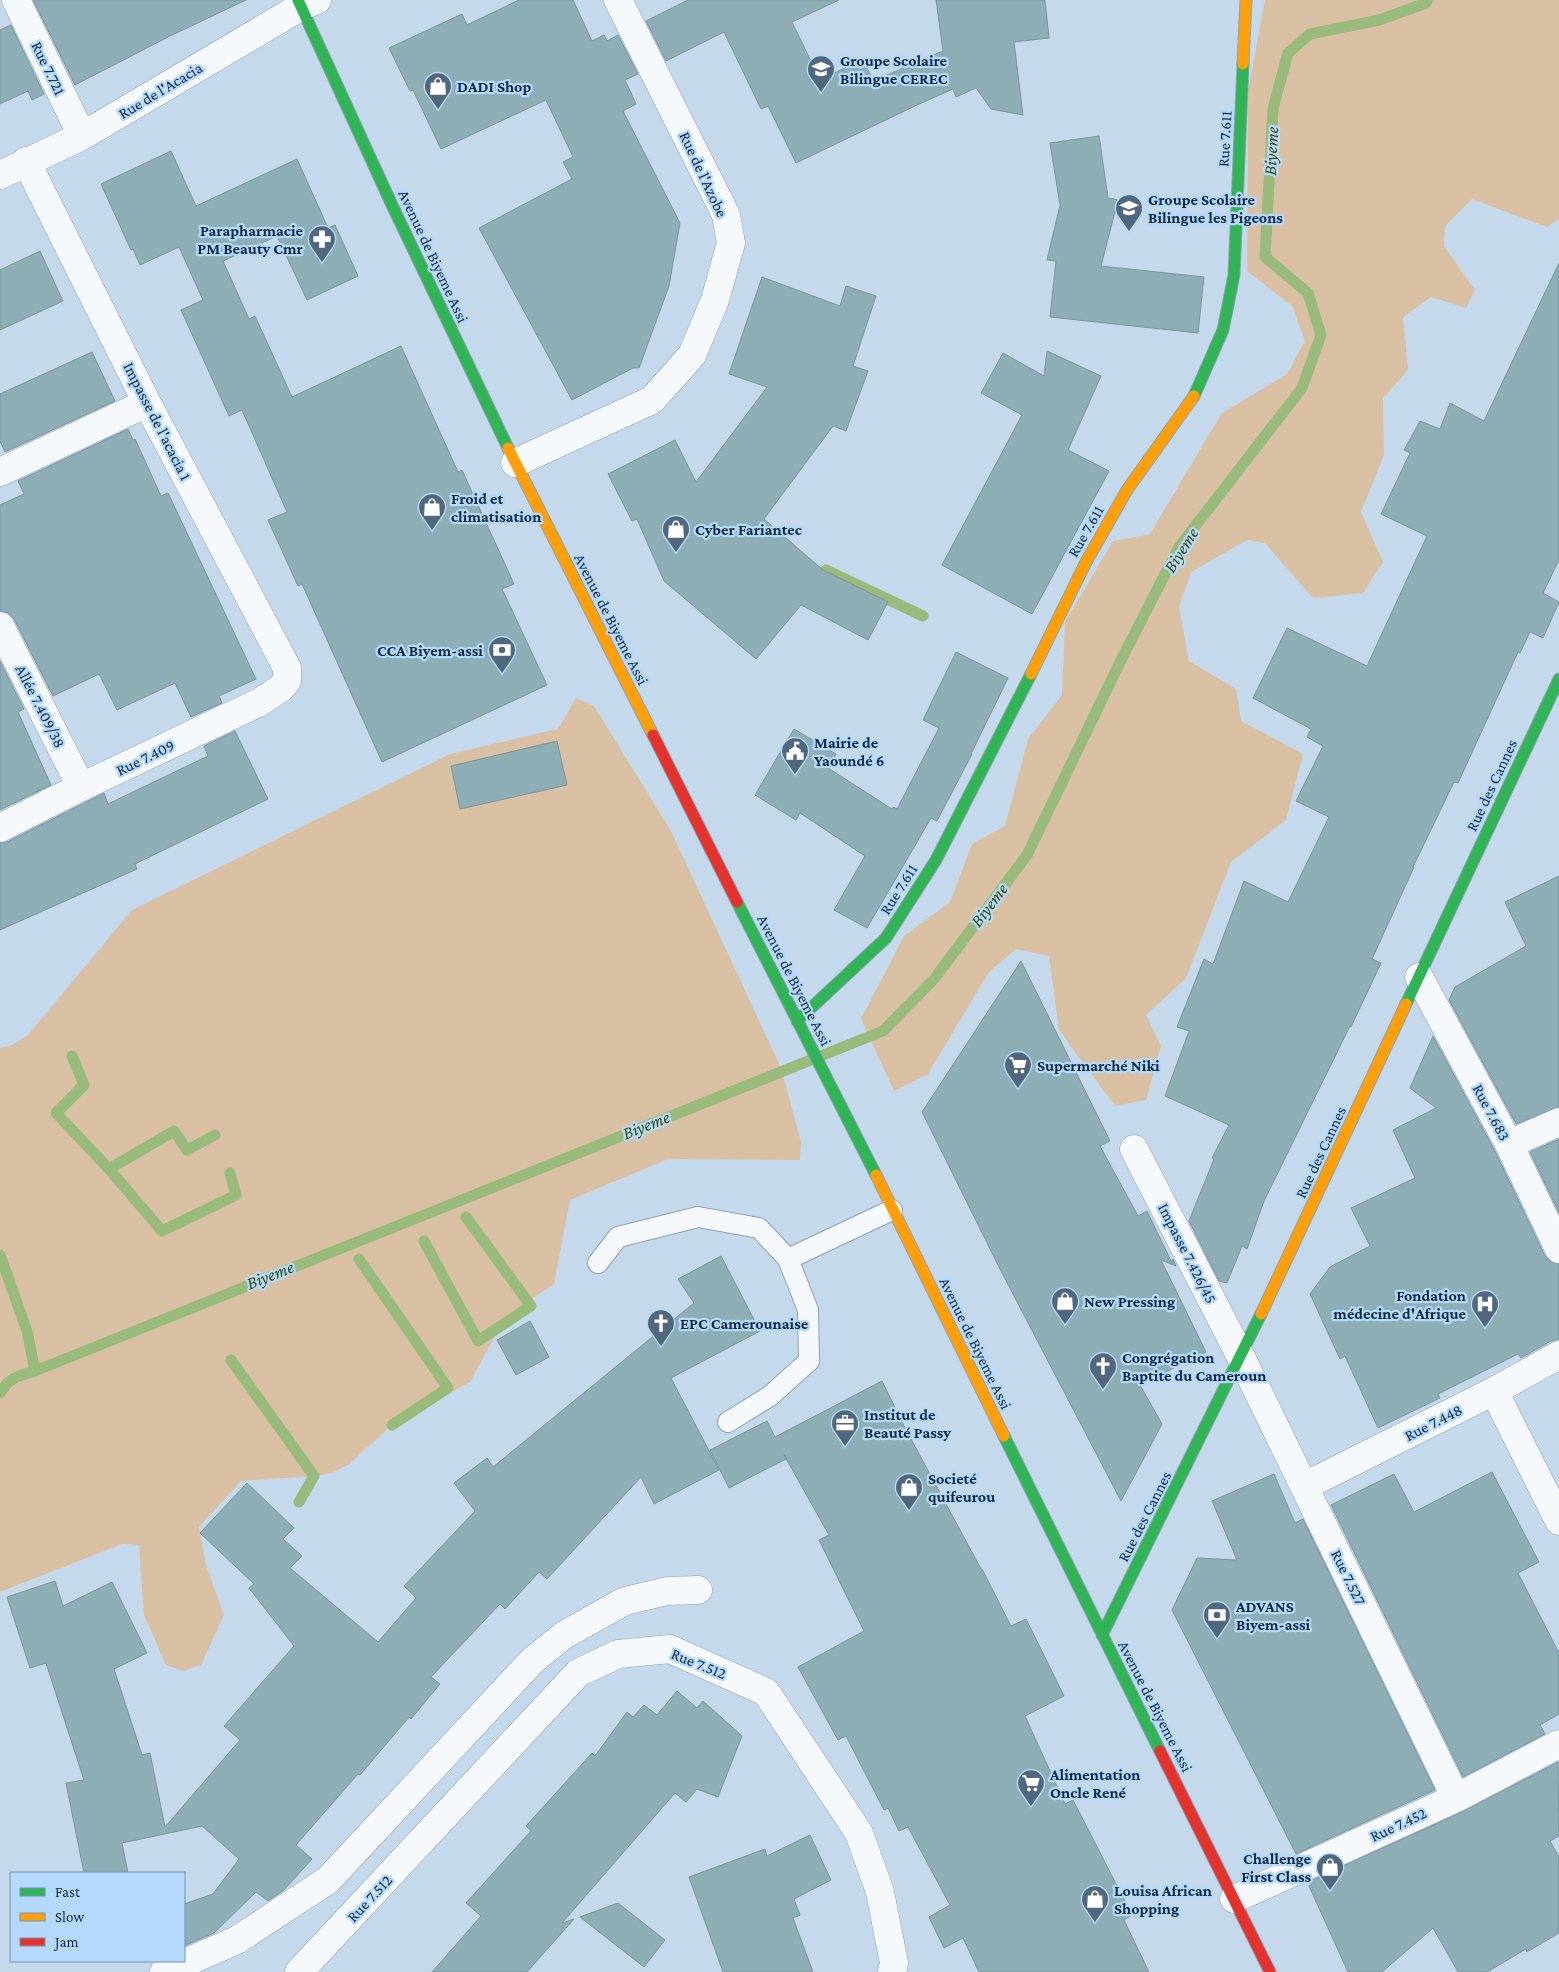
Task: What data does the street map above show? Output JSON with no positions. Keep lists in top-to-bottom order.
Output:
{
  "streets": {
    "main road": ["Rue 7.611", "Avenue de Biyeme Assi", "Rue des Cannes"],
    "street": [
      "Rue 7.721",
      "Rue de l'Acacia",
      "Rue de l'Azobe",
      "Impasse de l'acacia 1",
      "Allée 7.409/38",
      "Rue 7.409",
      "Rue 7.683",
      "Impasse 7.426/45",
      "Rue 7.448",
      "Rue 7.527",
      "Rue 7.512",
      "Rue 7.452"
    ]
  },
  "crossings": [
    ["Rue 7.721", "Rue de l'Acacia"],
    ["Rue de l'Acacia", "Avenue de Biyeme Assi"],
    ["Rue de l'Acacia", "Impasse de l'acacia 1"],
    ["Rue 7.611", "Avenue de Biyeme Assi"],
    ["Rue de l'Azobe", "Avenue de Biyeme Assi"],
    ["Avenue de Biyeme Assi", "Rue des Cannes"],
    ["Avenue de Biyeme Assi", "Rue 7.452"],
    ["Impasse de l'acacia 1", "Rue 7.409"],
    ["Allée 7.409/38", "Rue 7.409"],
    ["Rue des Cannes", "Rue 7.683"],
    ["Rue des Cannes", "Impasse 7.426/45"],
    ["Rue des Cannes", "Rue 7.527"],
    ["Impasse 7.426/45", "Rue 7.527"],
    ["Rue 7.448", "Rue 7.527"],
    ["Rue 7.527", "Rue 7.452"]
  ],
  "water": ["Biyeme"],
  "places": {
    "school or university": ["Groupe Scolaire Bilingue CEREC", "Groupe Scolaire Bilingue les Pigeons"],
    "shop": [
      "DADI Shop",
      "Froid et climatisation",
      "Cyber Fariantec",
      "New Pressing",
      "Societé quifeurou",
      "Challenge First Class",
      "Louisa African Shopping"
    ],
    "pharmacy": ["Parapharmacie PM Beauty Cmr"],
    "bank": ["CCA Biyem-assi", "ADVANS Biyem-assi"],
    "public building": ["Mairie de Yaoundé 6"],
    "supermarket": ["Supermarché Niki", "Alimentation Oncle René"],
    "hospital": ["Fondation médecine d'Afrique"],
    "church": ["EPC Camerounaise", "Congrégation Baptite du Cameroun"],
    "office": ["Institut de Beauté Passy"]
  },
  "legend": ["Fast", "Slow", "Jam"]
}
